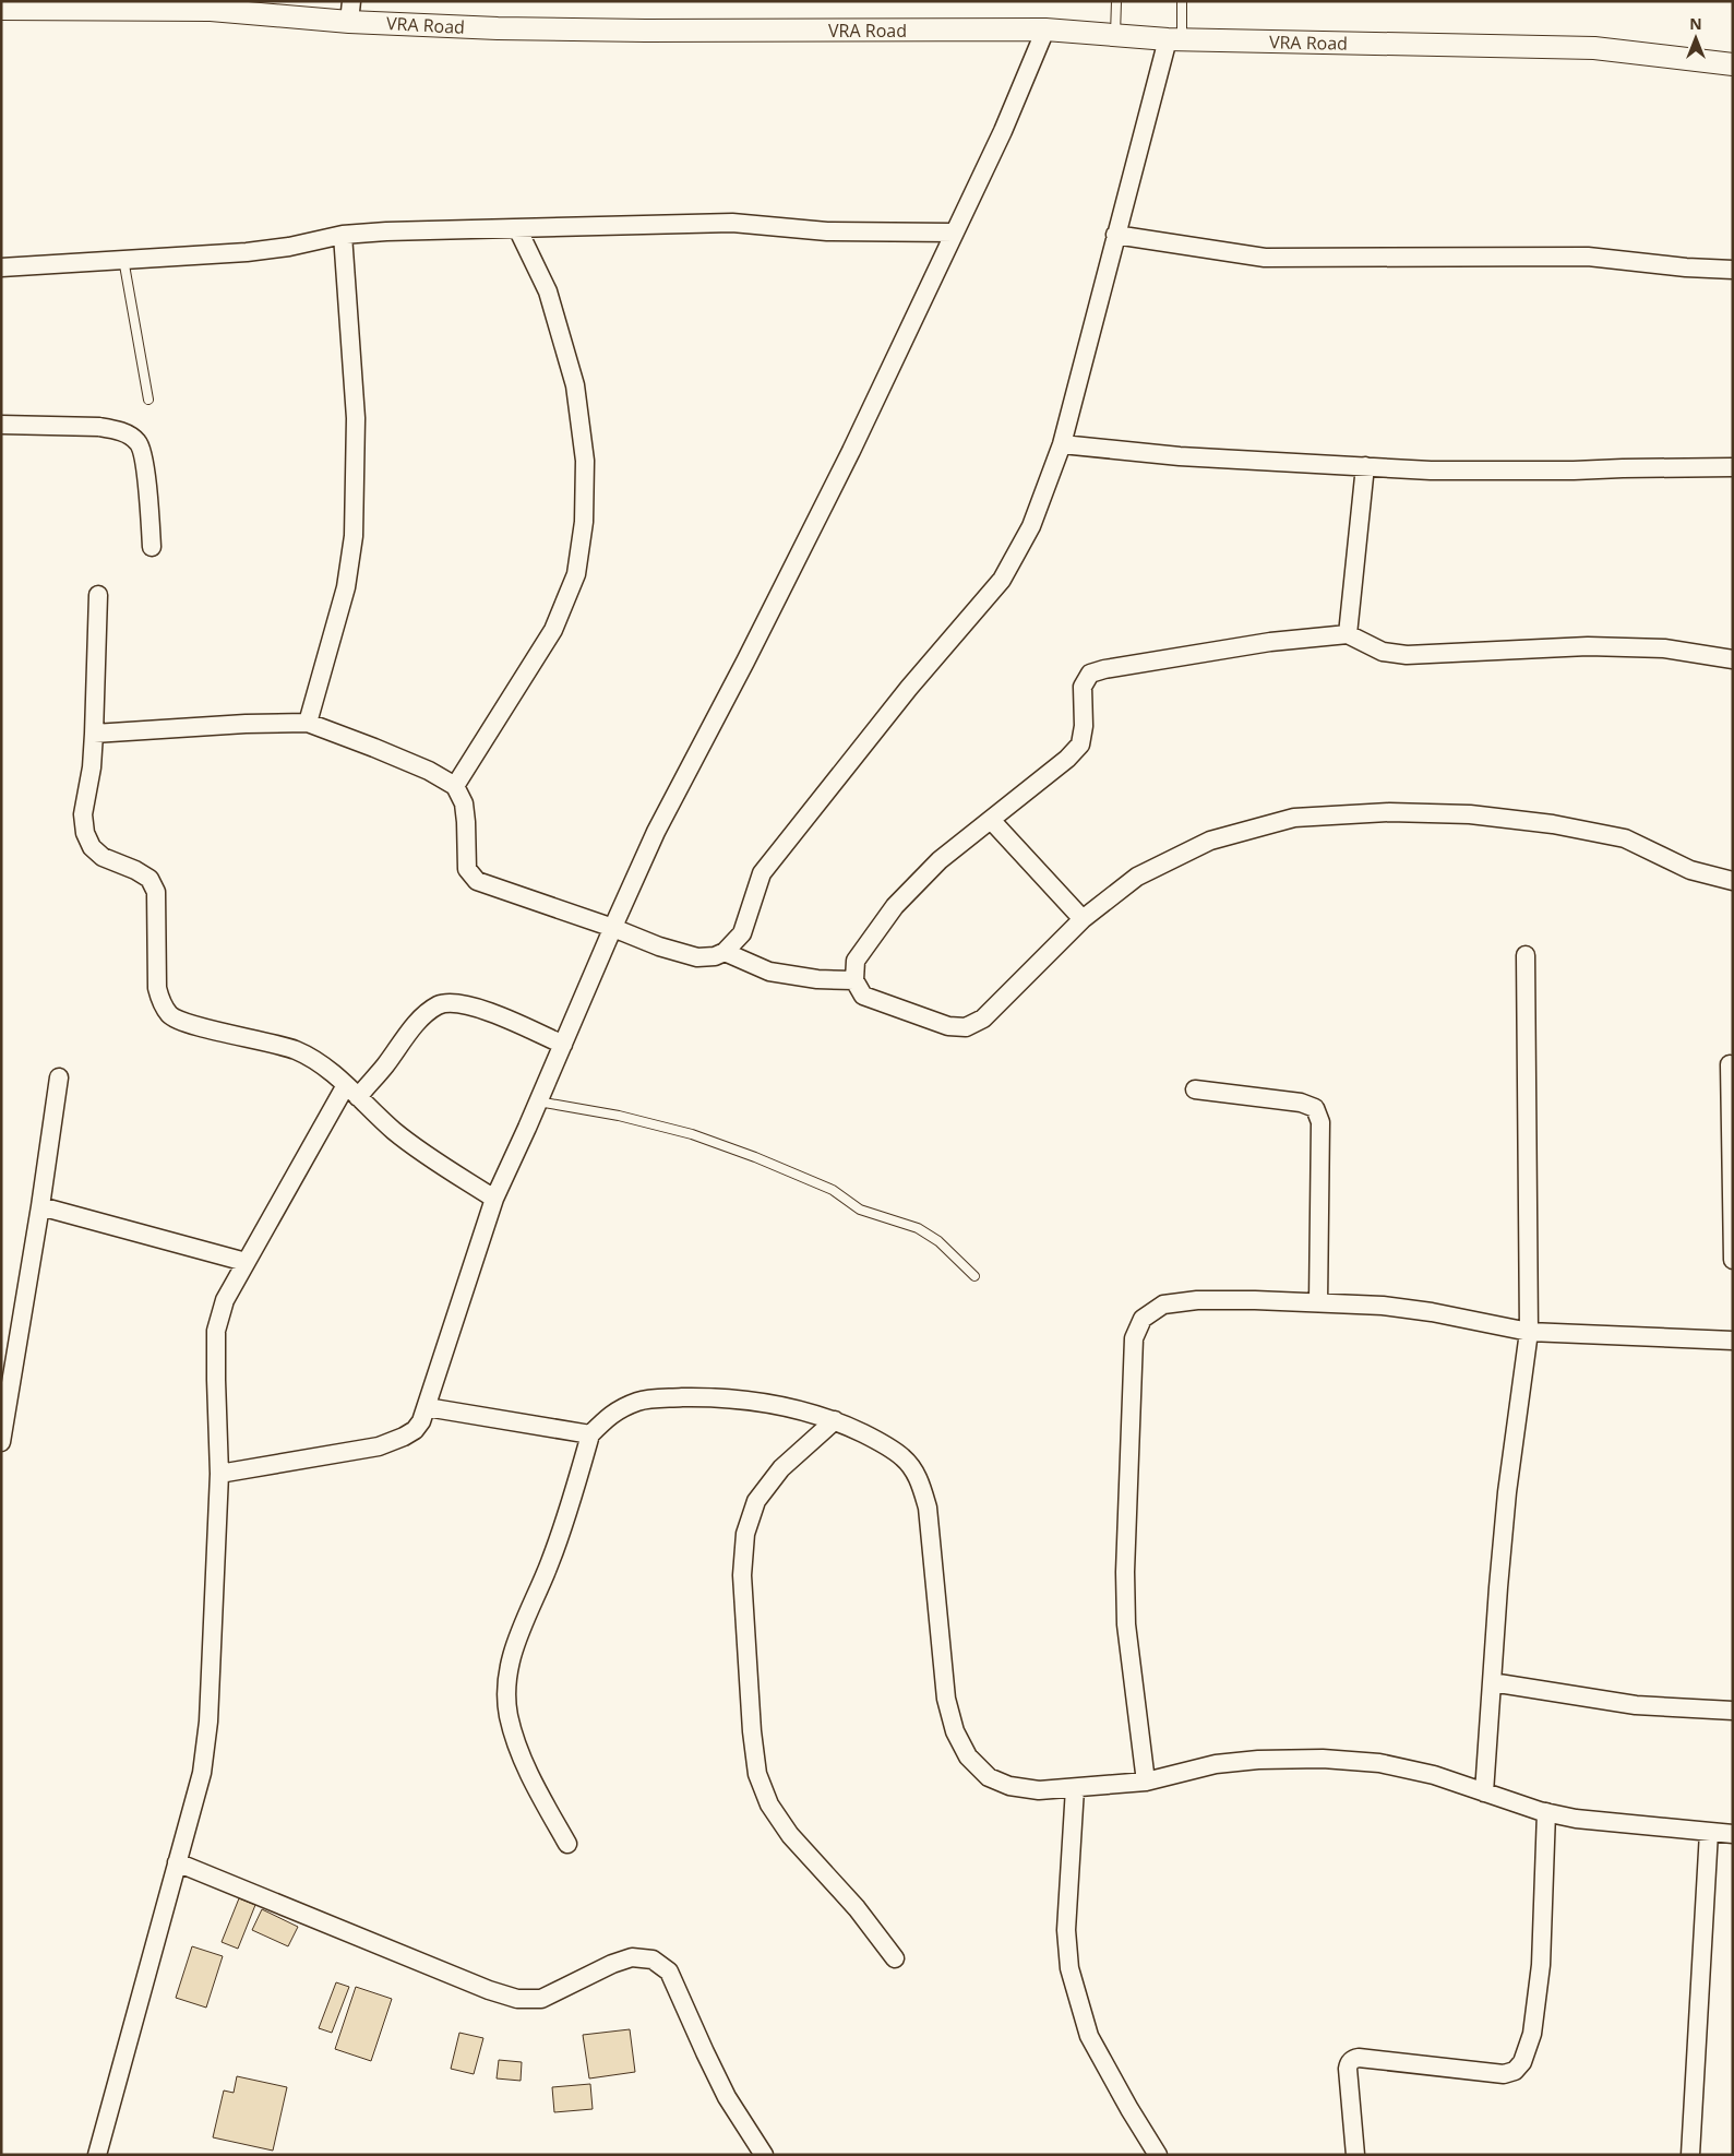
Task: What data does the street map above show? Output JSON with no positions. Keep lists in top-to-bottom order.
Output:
{
  "streets": {
    "street": ["VRA Road"]
  },
  "north": "top"
}
